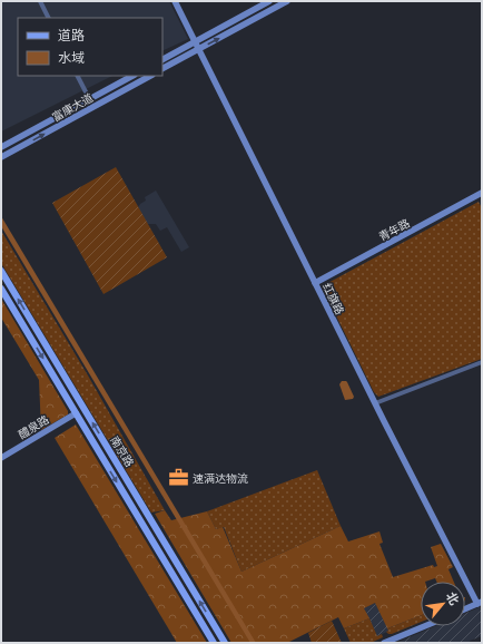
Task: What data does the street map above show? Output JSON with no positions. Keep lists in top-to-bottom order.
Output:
{
  "streets": {
    "main road": ["南京路"],
    "street": [
      "富康大道",
      "青年路",
      "红旗路",
      "醴泉路"
    ]
  },
  "crossings": [
    ["青年路", "红旗路"],
    ["醴泉路", "南京路"]
  ],
  "places": {
    "office": ["速满达物流"]
  },
  "legend": ["道路", "水域"],
  "north": "top right"
}
